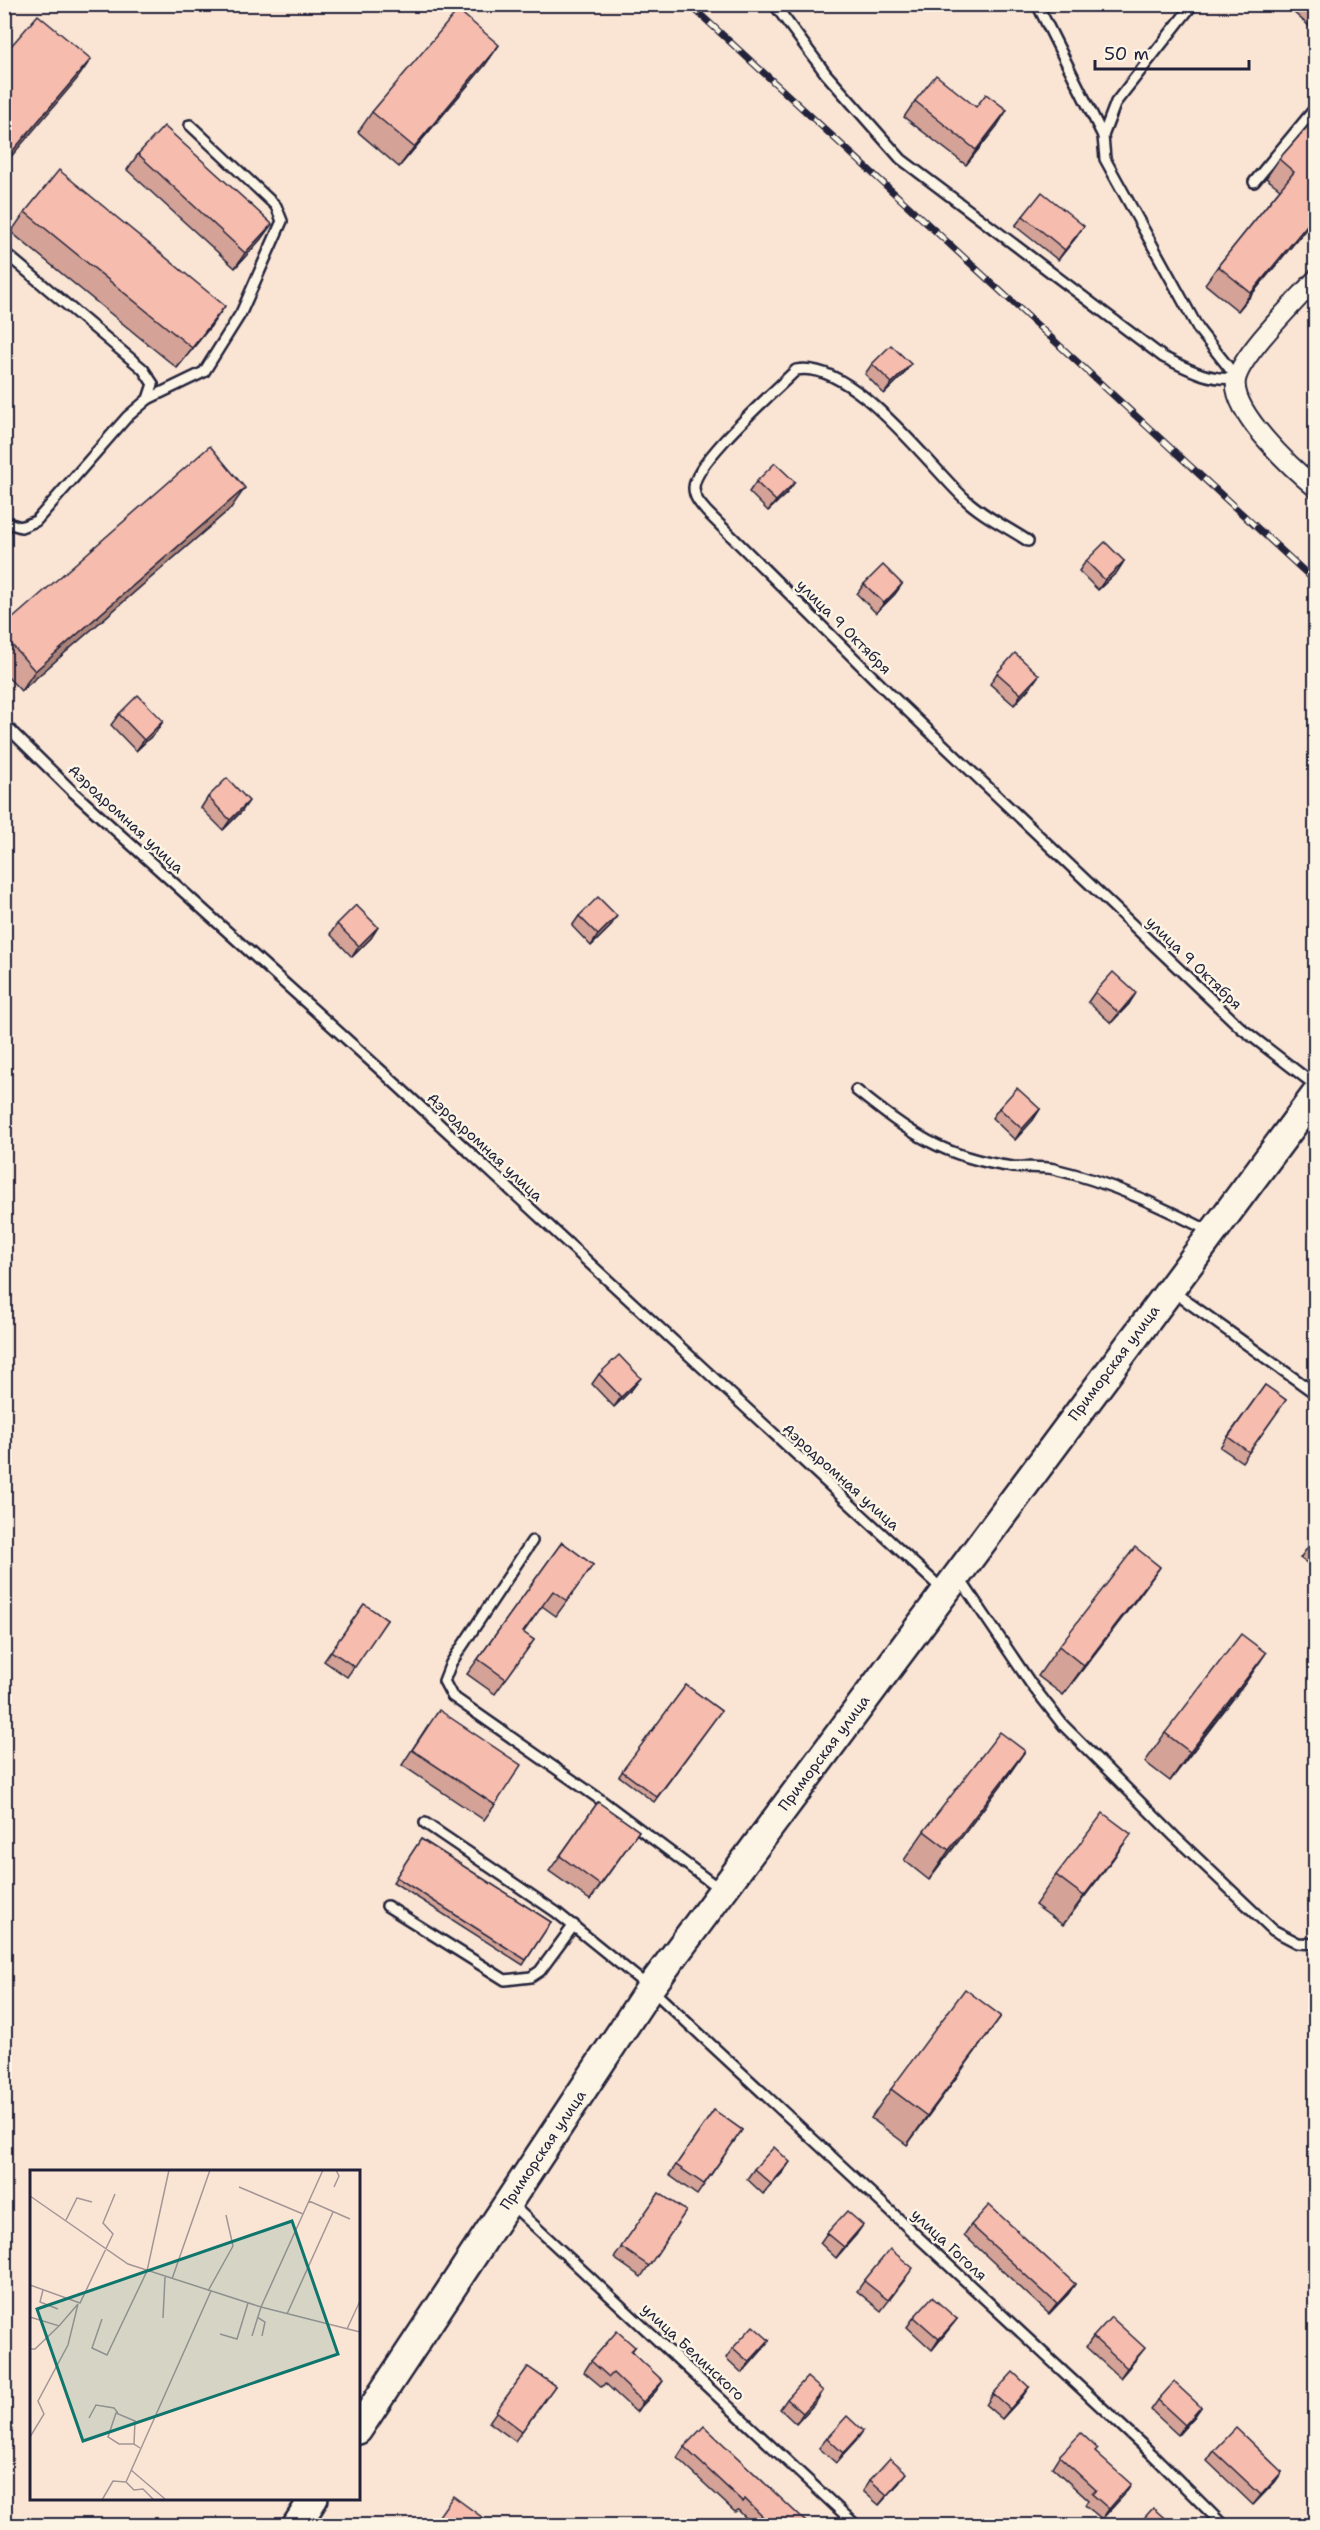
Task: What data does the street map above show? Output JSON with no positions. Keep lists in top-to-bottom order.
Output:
{
  "streets": {
    "main road": ["Приморская улица"],
    "lane": [
      "улица 9 Октября",
      "Аэродромная улица",
      "улица Гоголя",
      "улица Белинского"
    ]
  },
  "crossings": [
    ["Аэродромная улица", "Приморская улица"],
    ["Приморская улица", "улица Гоголя"],
    ["Приморская улица", "улица Белинского"]
  ],
  "scale_bar": "50 m"
}
